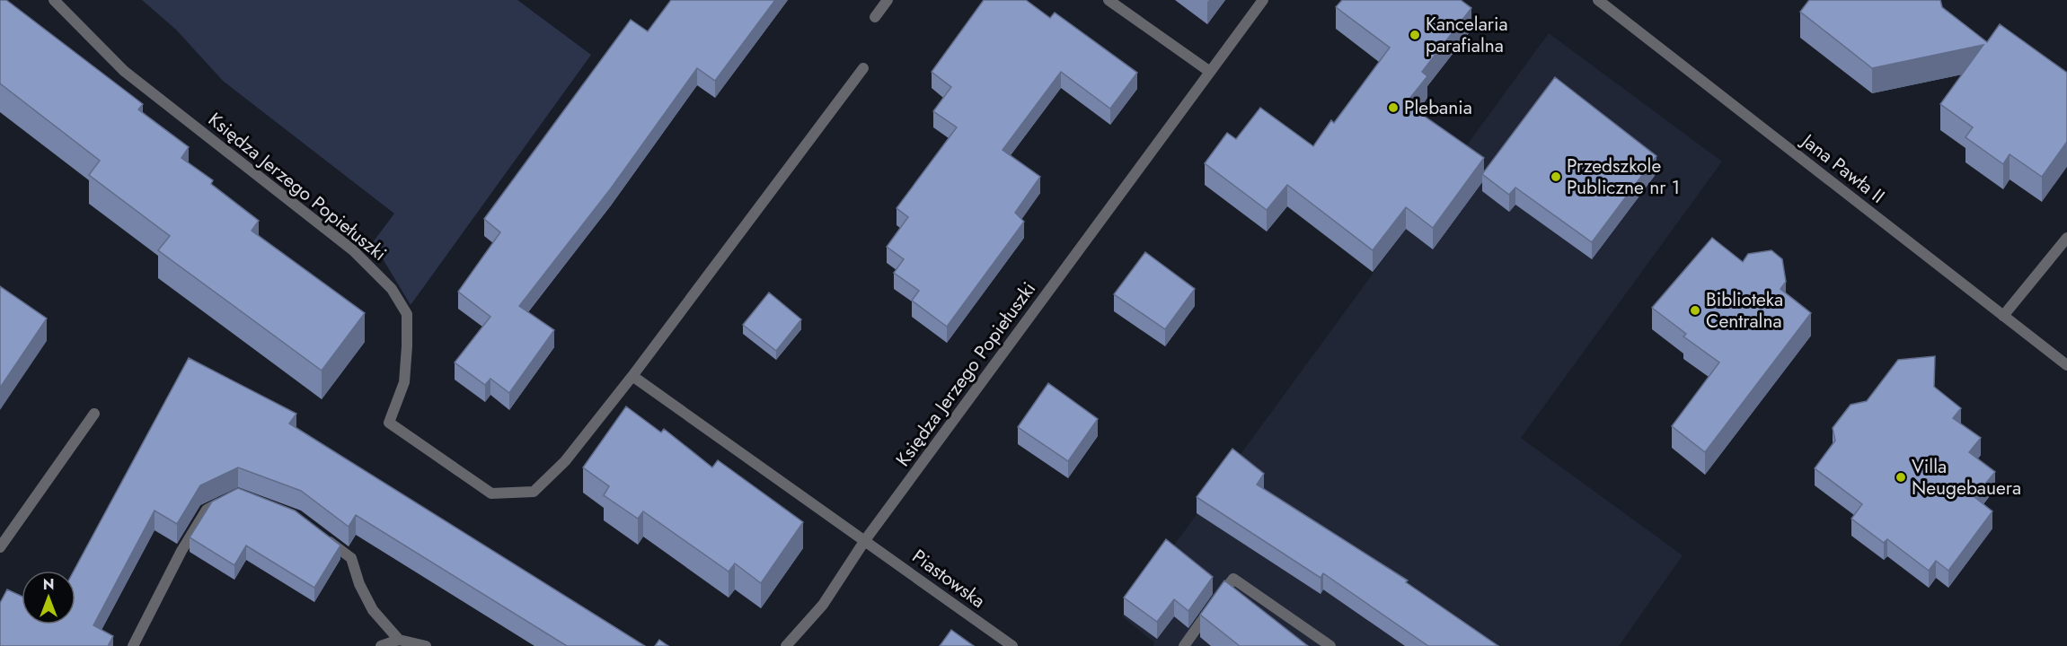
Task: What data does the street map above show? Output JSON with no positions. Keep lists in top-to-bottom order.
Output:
{
  "streets": {
    "street": ["Jana Pawła II", "Księdza Jerzego Popiełuszki", "Piastowska"]
  },
  "crossings": [
    ["Księdza Jerzego Popiełuszki", "Piastowska"]
  ],
  "places": [
    "Kancelaria parafialna",
    "Plebania",
    "Przedszkole Publiczne nr 1",
    "Biblioteka Centralna",
    "Villa Neugebauera"
  ],
  "north": "top"
}
